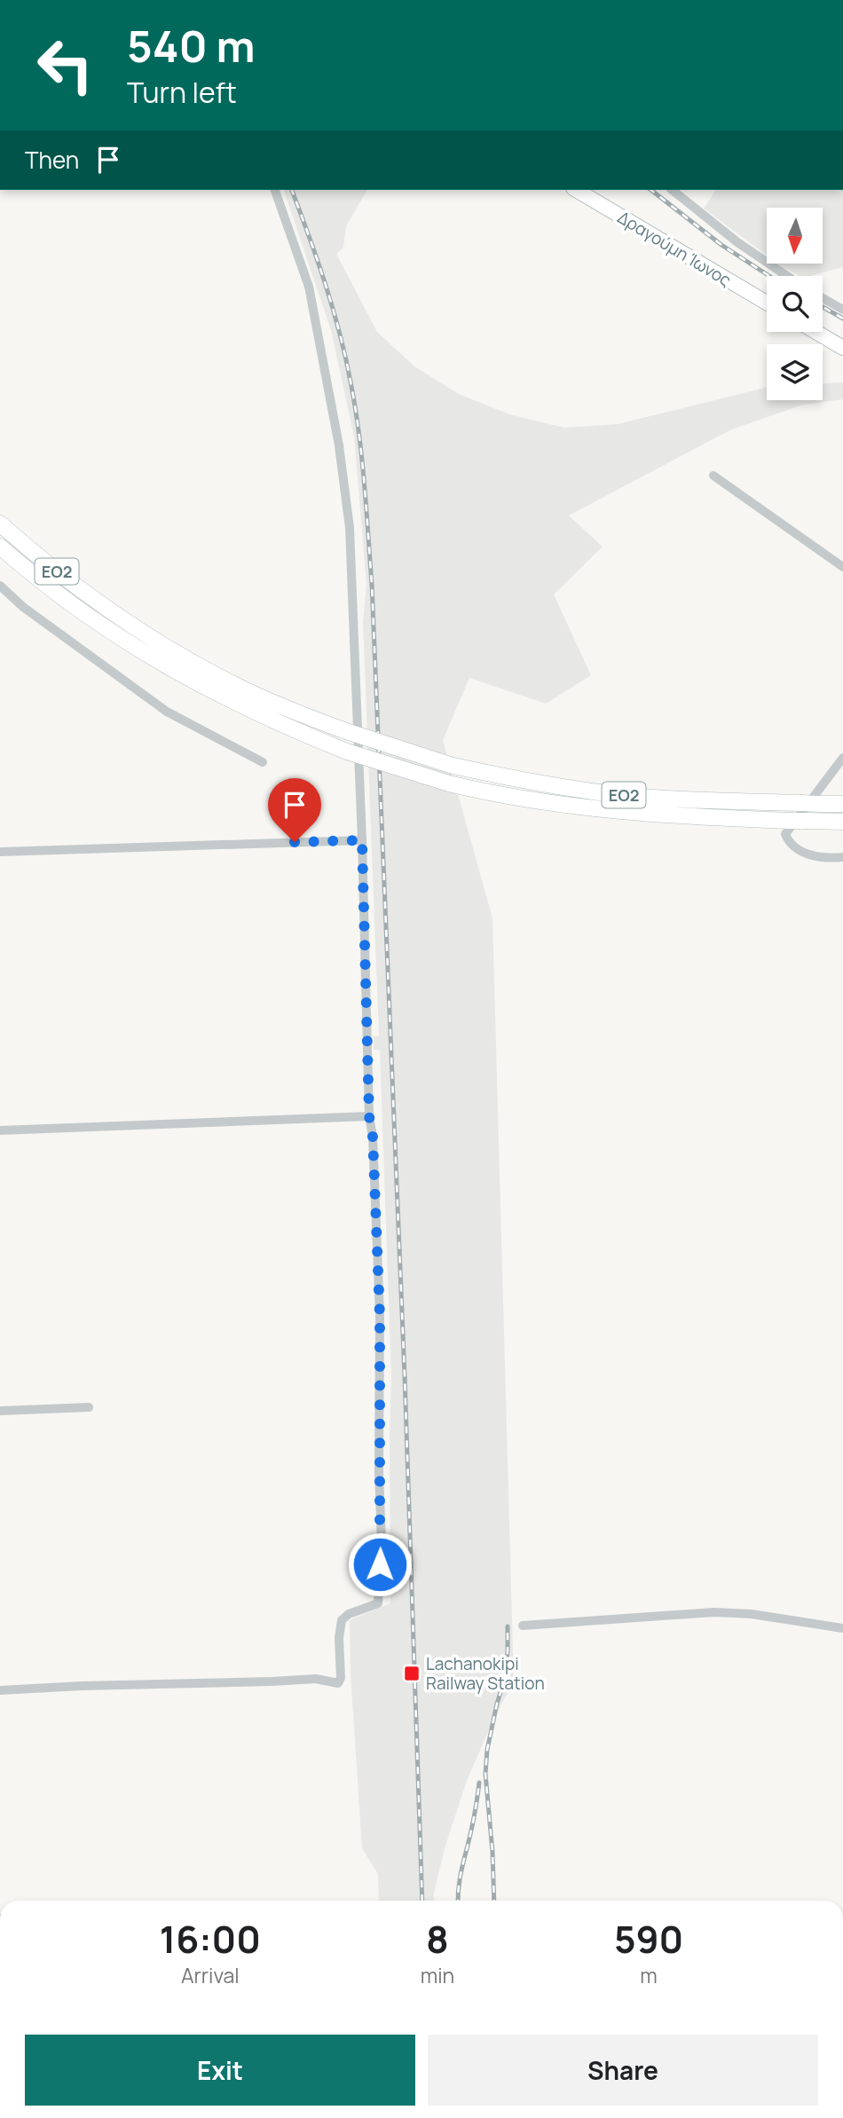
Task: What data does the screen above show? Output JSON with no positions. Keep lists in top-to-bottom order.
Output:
{
  "streets": {
    "main road": ["Δραγούμη Ίωνος", "ΕΟ2"]
  },
  "places": {
    "transit": ["Lachanokipi Railway Station"]
  },
  "north": "bottom",
  "page": {
    "turn": ["540 m", "Turn left"],
    "then": "Then",
    "eta": [
      "16:00",
      "Arrival",
      "8",
      "min",
      "590",
      "m"
    ],
    "buttons": ["Exit", "Share"]
  }
}
